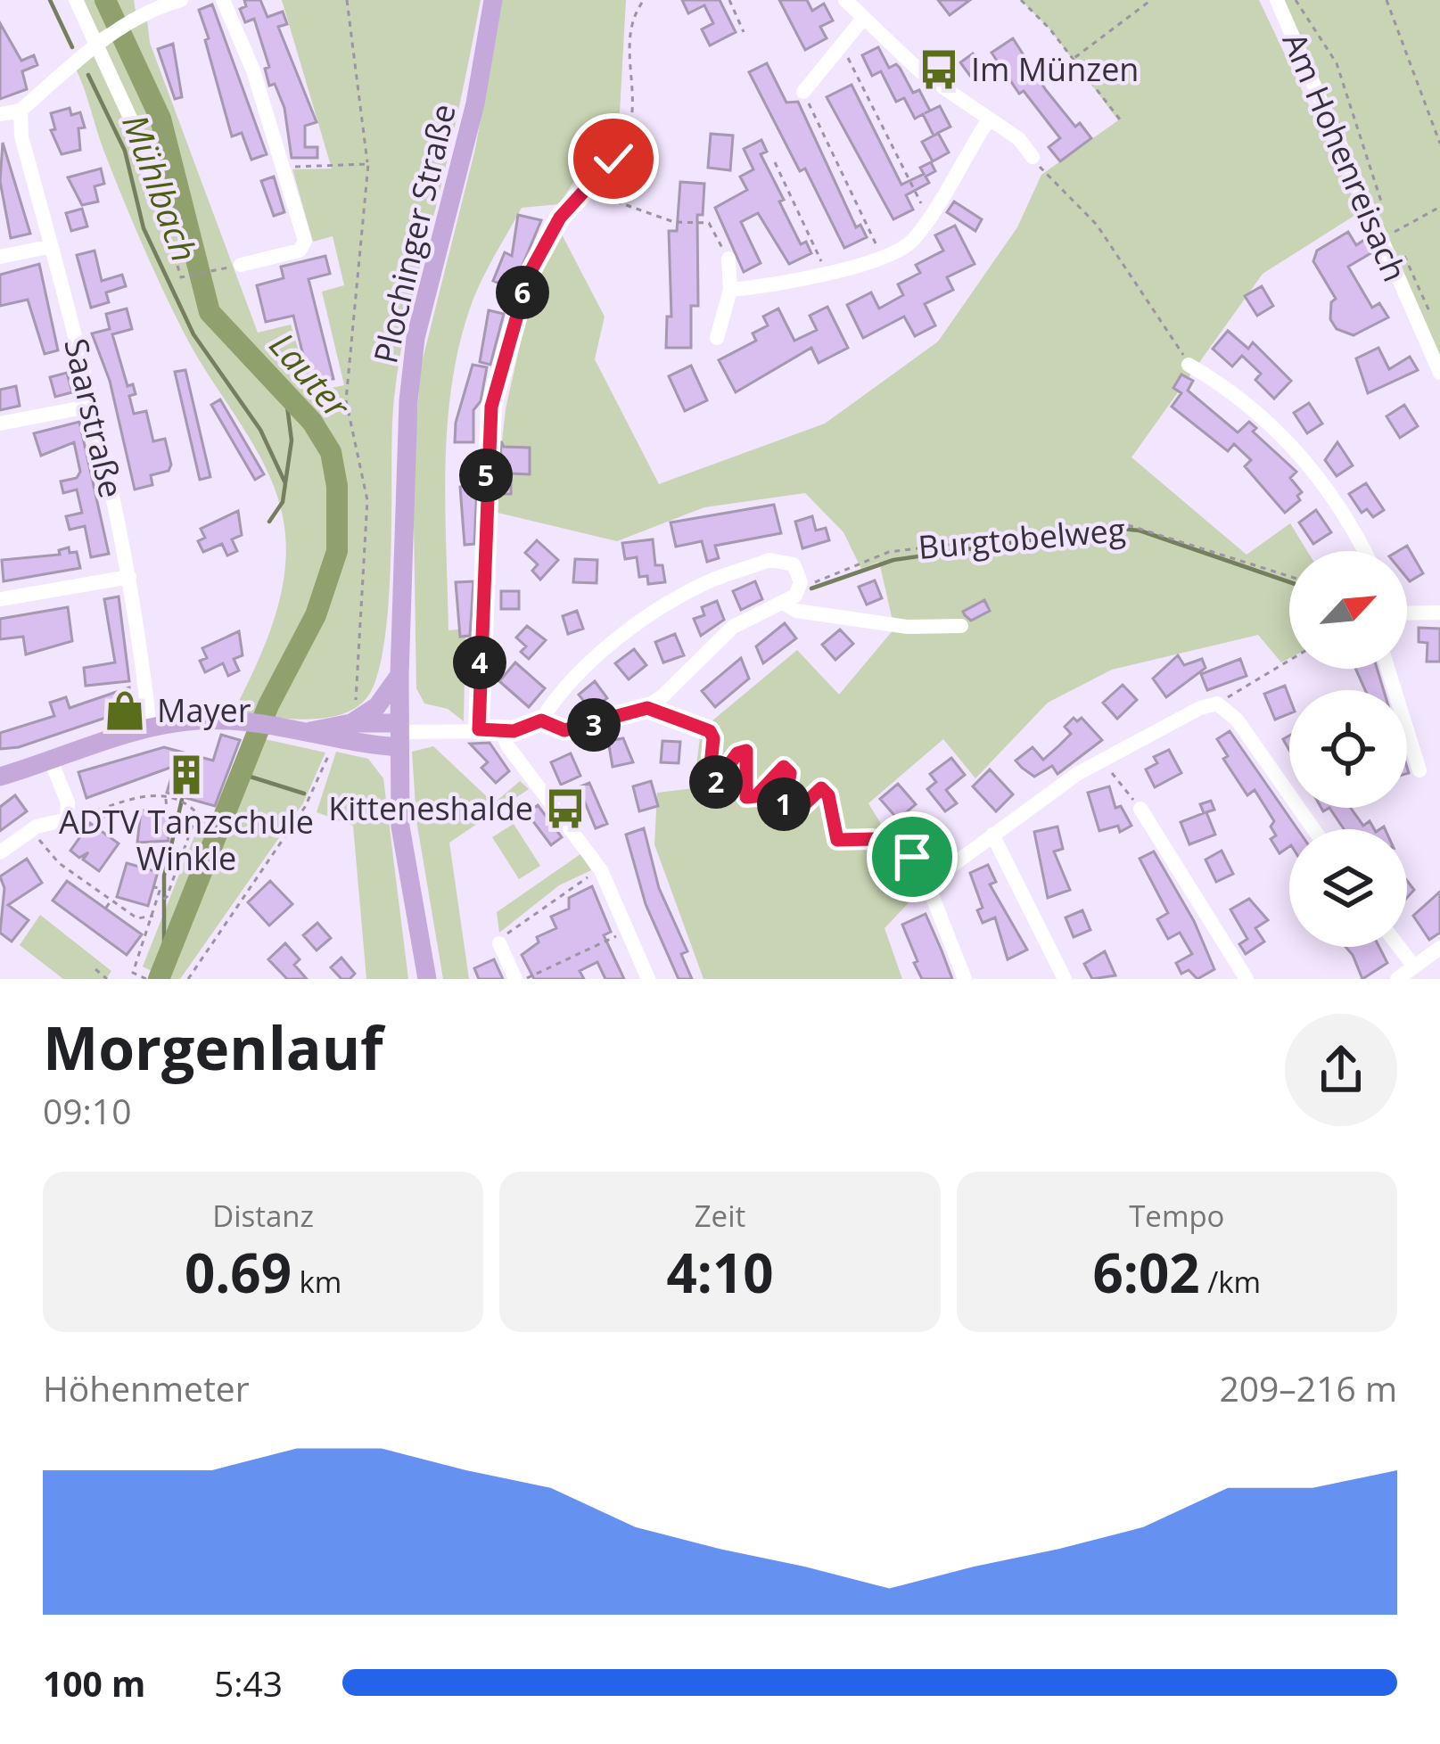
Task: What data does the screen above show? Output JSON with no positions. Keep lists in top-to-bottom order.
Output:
{
  "streets": {
    "main road": ["Plochinger Straße"],
    "street": ["Am Hohenreisach", "Saarstraße"],
    "path": ["Burgtobelweg"]
  },
  "water": ["Mühlbach", "Lauter"],
  "places": {
    "bus stop": ["Im Münzen", "Kitteneshalde"],
    "shop": ["Mayer"],
    "building": ["ADTV Tanzschule Winkle"]
  },
  "north": "top right",
  "page": {
    "pins": [
      "6",
      "5",
      "4",
      "3",
      "2",
      "1"
    ],
    "heading": ["Morgenlauf", "09:10"],
    "stats": [
      ["Distanz", "0.69 km"],
      ["Zeit", "4:10"],
      ["Tempo", "6:02 /km"]
    ],
    "chart": ["Höhenmeter", "209–216 m"],
    "list": [
      {
        "name": "100 m",
        "note": "5:43"
      }
    ]
  }
}
